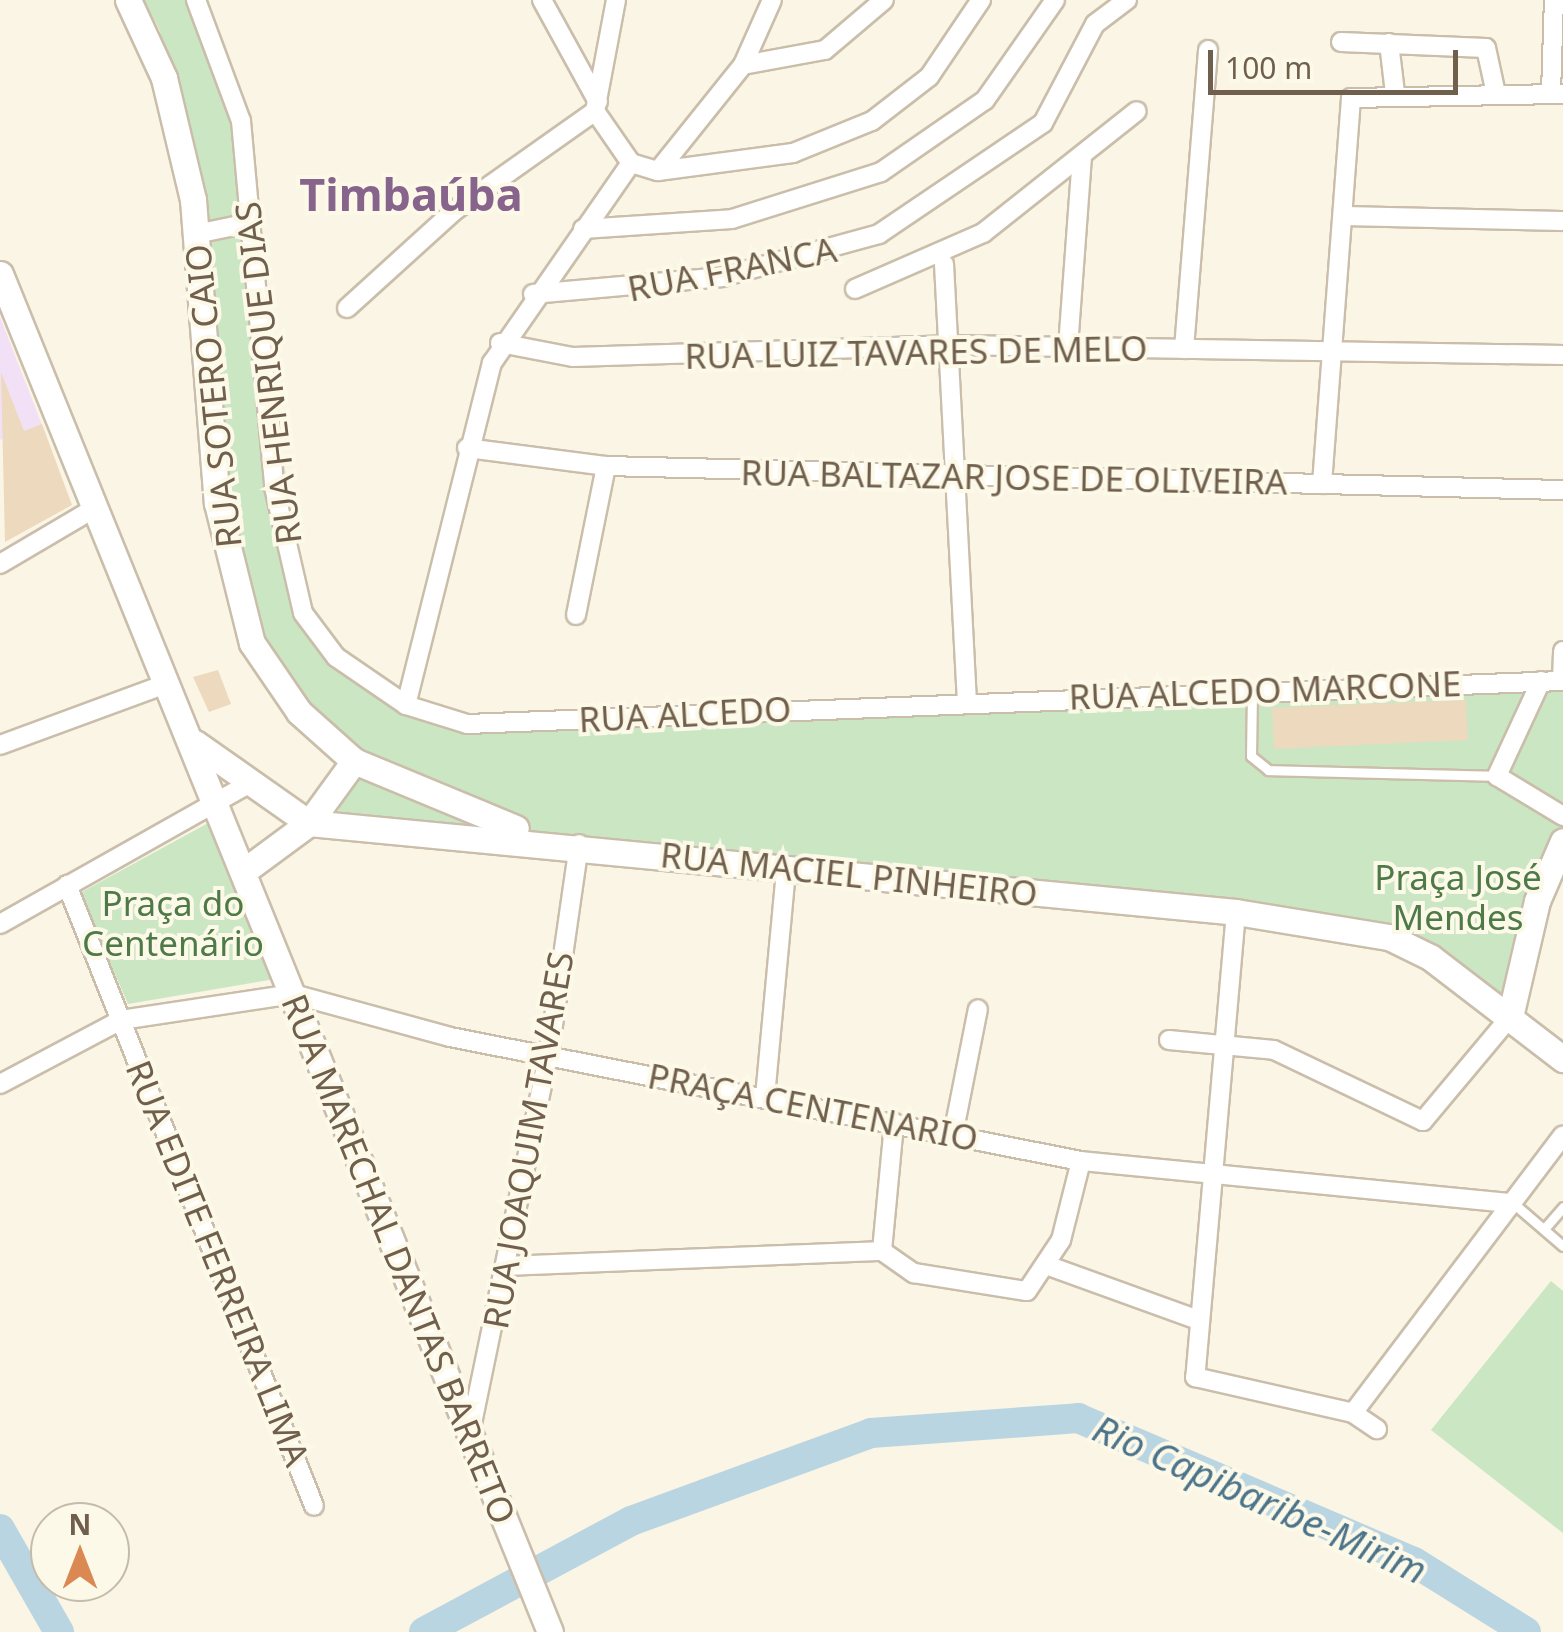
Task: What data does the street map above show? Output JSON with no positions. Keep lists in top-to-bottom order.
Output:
{
  "streets": {
    "street": [
      "RUA FRANCA",
      "RUA LUIZ TAVARES DE MELO",
      "RUA HENRIQUE DIAS",
      "RUA SOTERO CAIO",
      "RUA BALTAZAR JOSE DE OLIVEIRA",
      "RUA ALCEDO MARCONE",
      "RUA ALCEDO",
      "RUA MACIEL PINHEIRO",
      "PRAÇA CENTENARIO",
      "RUA JOAQUIM TAVARES",
      "RUA MARECHAL DANTAS BARRETO",
      "RUA EDITE FERREIRA LIMA"
    ]
  },
  "crossings": [
    ["RUA HENRIQUE DIAS", "RUA ALCEDO"],
    ["RUA SOTERO CAIO", "RUA MACIEL PINHEIRO"],
    ["RUA SOTERO CAIO", "RUA JOAQUIM TAVARES"],
    ["RUA ALCEDO MARCONE", "RUA ALCEDO"],
    ["RUA MACIEL PINHEIRO", "RUA JOAQUIM TAVARES"],
    ["RUA MACIEL PINHEIRO", "RUA MARECHAL DANTAS BARRETO"],
    ["PRAÇA CENTENARIO", "RUA JOAQUIM TAVARES"],
    ["PRAÇA CENTENARIO", "RUA MARECHAL DANTAS BARRETO"],
    ["PRAÇA CENTENARIO", "RUA EDITE FERREIRA LIMA"],
    ["RUA JOAQUIM TAVARES", "RUA MARECHAL DANTAS BARRETO"]
  ],
  "districts": ["Timbaúba"],
  "water": ["Rio Capibaribe-Mirim"],
  "parks": ["Praça José Mendes", "Praça do Centenário"],
  "scale_bar": "100 m",
  "north": "top"
}
